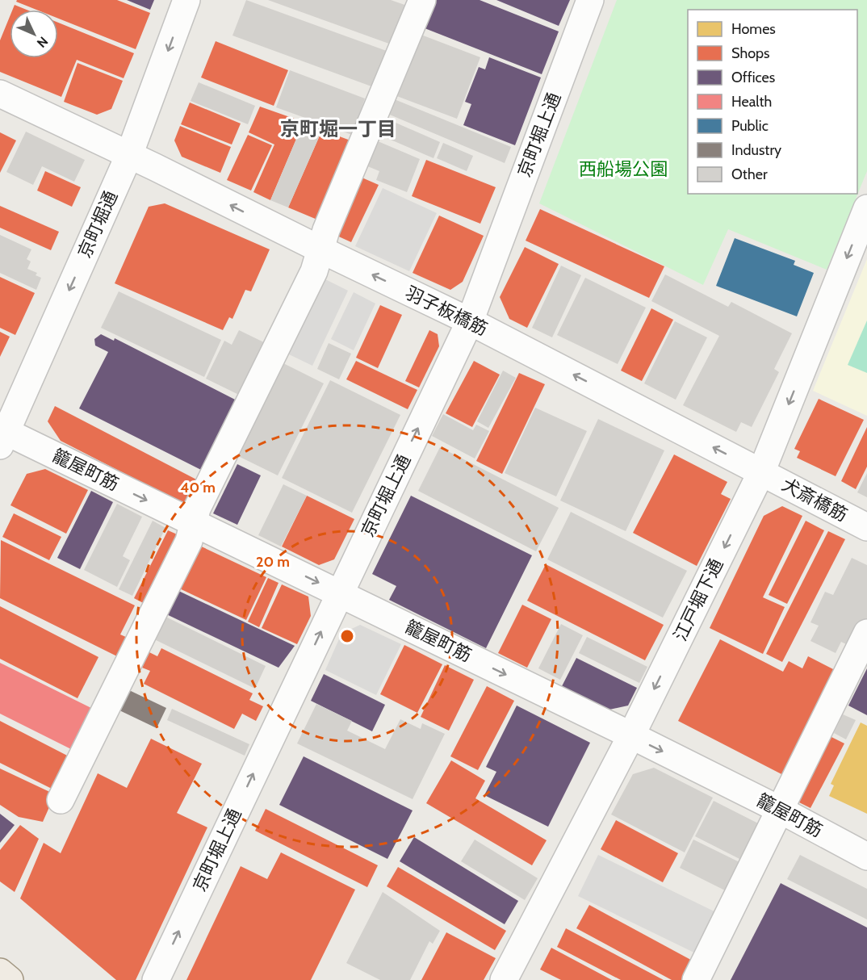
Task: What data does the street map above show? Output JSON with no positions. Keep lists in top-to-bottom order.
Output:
{
  "streets": {
    "street": [
      "京町堀上通",
      "京町堀通",
      "羽子板橋筋",
      "籠屋町筋",
      "犬斎橋筋",
      "江戸堀下通"
    ]
  },
  "crossings": [
    ["京町堀上通", "羽子板橋筋"],
    ["京町堀上通", "籠屋町筋"],
    ["京町堀通", "羽子板橋筋"],
    ["京町堀通", "籠屋町筋"],
    ["羽子板橋筋", "犬斎橋筋"],
    ["羽子板橋筋", "江戸堀下通"],
    ["籠屋町筋", "江戸堀下通"],
    ["犬斎橋筋", "江戸堀下通"]
  ],
  "one_way": ["羽子板橋筋", "籠屋町筋"],
  "districts": ["京町堀一丁目"],
  "parks": ["西船場公園"],
  "legend": [
    "Homes",
    "Shops",
    "Offices",
    "Health",
    "Public",
    "Industry",
    "Other"
  ],
  "north": "bottom right",
  "rings": ["40 m", "20 m"]
}
